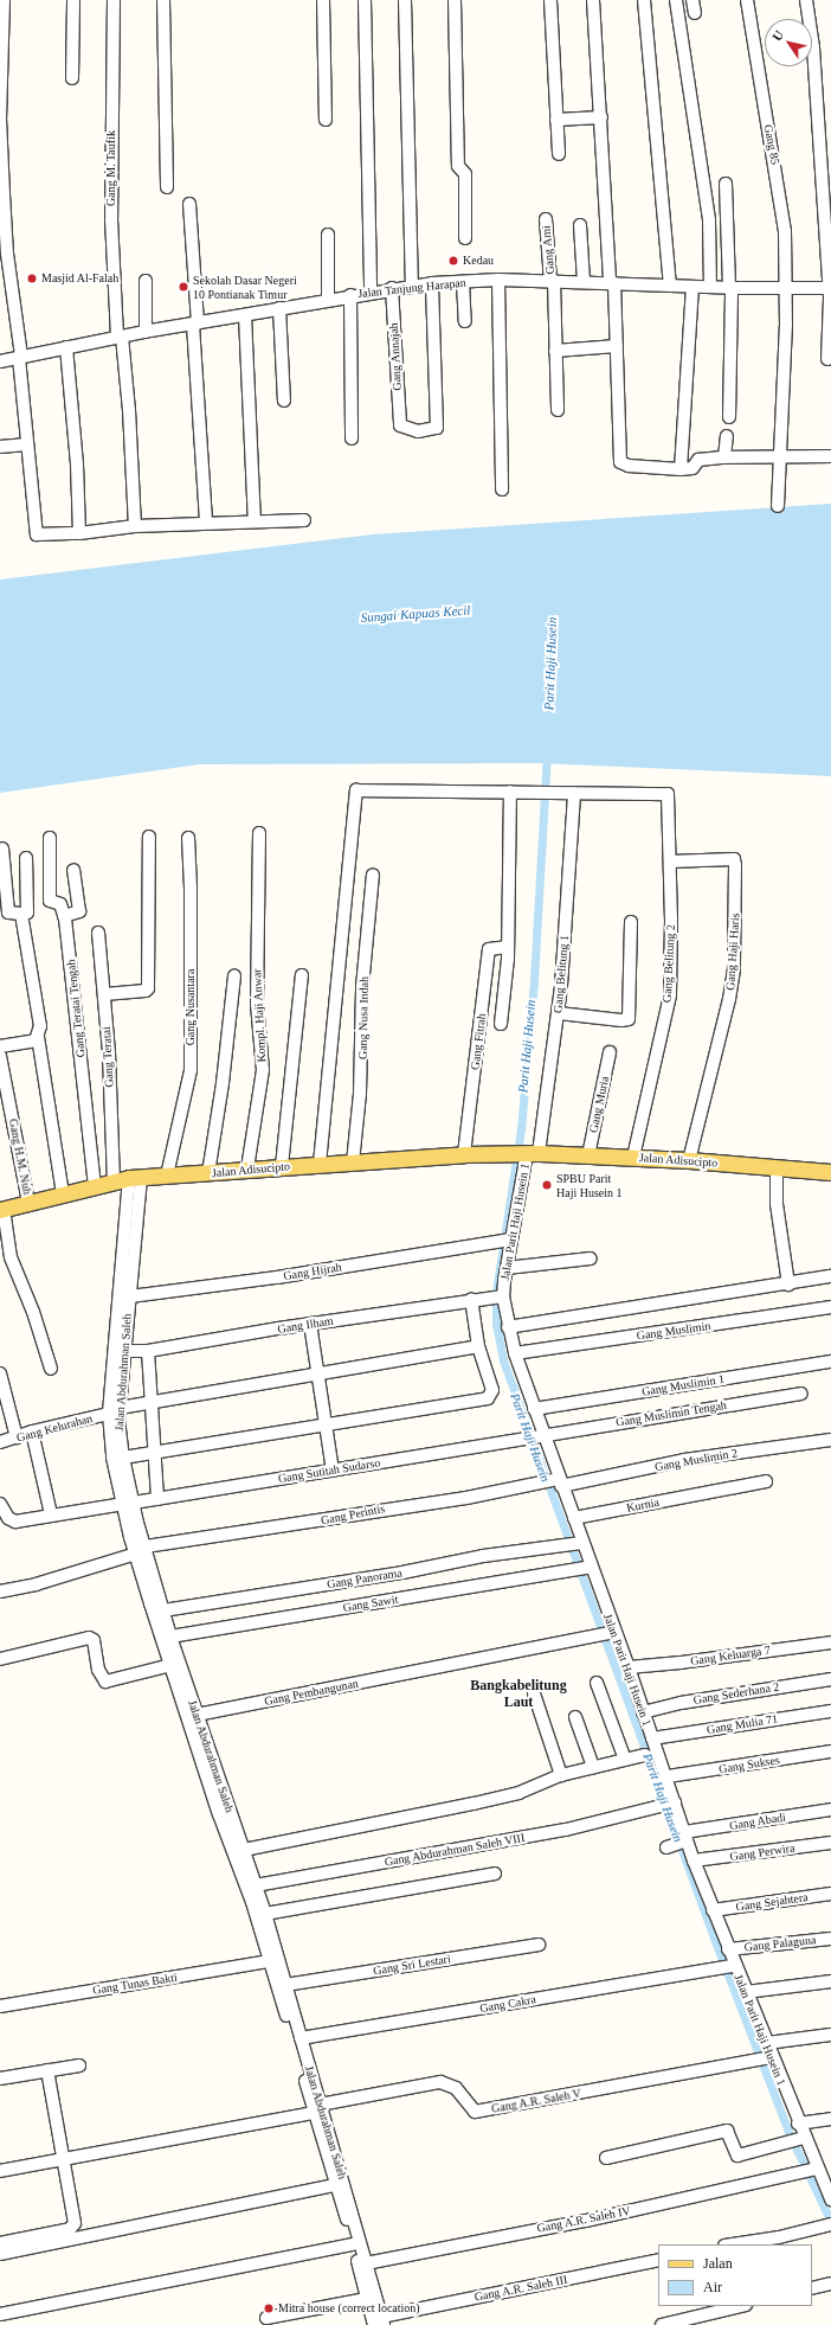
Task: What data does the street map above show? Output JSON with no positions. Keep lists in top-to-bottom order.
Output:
{
  "streets": {
    "main road": ["Jalan Adisucipto"],
    "street": [
      "Gang 85",
      "Gang M. Taufik",
      "Gang Ami",
      "Jalan Tanjung Harapan",
      "Gang Annajah",
      "Gang Haji Haris",
      "Gang Belitung 2",
      "Gang Belitung 1",
      "Gang Nusantara",
      "Gang Teratai Tengah",
      "Kompl. Haji Anwar",
      "Gang Nusa Indah",
      "Gang Fitrah",
      "Gang Teratai",
      "Gang Muria",
      "Gang H.M. Nuh",
      "Jalan Parit Haji Husein 1",
      "Gang Hijrah",
      "Gang Ilham",
      "Gang Muslimin",
      "Jalan Abdurahman Saleh",
      "Gang Muslimin 1",
      "Gang Muslimin Tengah",
      "Gang Kelurahan",
      "Gang Muslimin 2",
      "Gang Sutitah Sudarso",
      "Kurnia",
      "Gang Perintis",
      "Gang Panorama",
      "Gang Sawit",
      "Gang Keluarga 7",
      "Gang Pembangunan",
      "Gang Sederhana 2",
      "Gang Mulia 71",
      "Gang Sukses",
      "Gang Abadi",
      "Gang Abdurahman Saleh VIII",
      "Gang Perwira",
      "Gang Sejahtera",
      "Gang Palaguna",
      "Gang Sri Lestari",
      "Gang Tunas Bakti",
      "Gang Cakra",
      "Gang A.R. Saleh V",
      "Gang A.R. Saleh IV",
      "Gang A.R. Saleh III"
    ]
  },
  "crossings": [
    ["Gang 85", "Jalan Tanjung Harapan"],
    ["Gang M. Taufik", "Jalan Tanjung Harapan"],
    ["Gang Ami", "Jalan Tanjung Harapan"],
    ["Jalan Tanjung Harapan", "Gang Annajah"],
    ["Gang Haji Haris", "Gang Belitung 2"],
    ["Gang Haji Haris", "Jalan Adisucipto"],
    ["Gang Belitung 2", "Gang Belitung 1"],
    ["Gang Belitung 2", "Jalan Adisucipto"],
    ["Gang Belitung 1", "Jalan Adisucipto"],
    ["Gang Belitung 1", "Jalan Parit Haji Husein 1"],
    ["Gang Nusantara", "Jalan Adisucipto"],
    ["Gang Teratai Tengah", "Jalan Adisucipto"],
    ["Kompl. Haji Anwar", "Jalan Adisucipto"],
    ["Gang Nusa Indah", "Jalan Adisucipto"],
    ["Gang Fitrah", "Jalan Adisucipto"],
    ["Gang Teratai", "Jalan Adisucipto"],
    ["Gang Teratai", "Jalan Abdurahman Saleh"],
    ["Gang Muria", "Jalan Adisucipto"],
    ["Gang H.M. Nuh", "Jalan Adisucipto"],
    ["Jalan Adisucipto", "Jalan Parit Haji Husein 1"],
    ["Jalan Adisucipto", "Jalan Abdurahman Saleh"],
    ["Jalan Parit Haji Husein 1", "Gang Hijrah"],
    ["Jalan Parit Haji Husein 1", "Gang Ilham"],
    ["Jalan Parit Haji Husein 1", "Gang Muslimin"],
    ["Jalan Parit Haji Husein 1", "Gang Muslimin 1"],
    ["Jalan Parit Haji Husein 1", "Gang Muslimin Tengah"],
    ["Jalan Parit Haji Husein 1", "Gang Muslimin 2"],
    ["Jalan Parit Haji Husein 1", "Gang Sutitah Sudarso"],
    ["Jalan Parit Haji Husein 1", "Kurnia"],
    ["Jalan Parit Haji Husein 1", "Gang Perintis"],
    ["Jalan Parit Haji Husein 1", "Gang Panorama"],
    ["Jalan Parit Haji Husein 1", "Gang Sawit"],
    ["Jalan Parit Haji Husein 1", "Gang Keluarga 7"],
    ["Jalan Parit Haji Husein 1", "Gang Pembangunan"],
    ["Jalan Parit Haji Husein 1", "Gang Sederhana 2"],
    ["Jalan Parit Haji Husein 1", "Gang Mulia 71"],
    ["Jalan Parit Haji Husein 1", "Gang Sukses"],
    ["Jalan Parit Haji Husein 1", "Gang Abadi"],
    ["Jalan Parit Haji Husein 1", "Gang Abdurahman Saleh VIII"],
    ["Jalan Parit Haji Husein 1", "Gang Perwira"],
    ["Jalan Parit Haji Husein 1", "Gang Sejahtera"],
    ["Jalan Parit Haji Husein 1", "Gang Palaguna"],
    ["Jalan Parit Haji Husein 1", "Gang Cakra"],
    ["Jalan Parit Haji Husein 1", "Gang A.R. Saleh V"],
    ["Jalan Parit Haji Husein 1", "Gang A.R. Saleh IV"],
    ["Gang Hijrah", "Jalan Abdurahman Saleh"],
    ["Gang Ilham", "Jalan Abdurahman Saleh"],
    ["Jalan Abdurahman Saleh", "Gang Kelurahan"],
    ["Jalan Abdurahman Saleh", "Gang Sutitah Sudarso"],
    ["Jalan Abdurahman Saleh", "Gang Perintis"],
    ["Jalan Abdurahman Saleh", "Gang Panorama"],
    ["Jalan Abdurahman Saleh", "Gang Sawit"],
    ["Jalan Abdurahman Saleh", "Gang Pembangunan"],
    ["Jalan Abdurahman Saleh", "Gang Abdurahman Saleh VIII"],
    ["Jalan Abdurahman Saleh", "Gang Sri Lestari"],
    ["Jalan Abdurahman Saleh", "Gang Tunas Bakti"],
    ["Jalan Abdurahman Saleh", "Gang Cakra"],
    ["Jalan Abdurahman Saleh", "Gang A.R. Saleh V"],
    ["Jalan Abdurahman Saleh", "Gang A.R. Saleh IV"],
    ["Jalan Abdurahman Saleh", "Gang A.R. Saleh III"],
    ["Gang Muslimin Tengah", "Gang Sutitah Sudarso"],
    ["Gang Muslimin 2", "Gang Perintis"]
  ],
  "districts": ["Bangkabelitung Laut"],
  "water": ["Sungai Kapuas Kecil", "Parit Haji Husein"],
  "places": [
    "Kedau",
    "Masjid Al-Falah",
    "Sekolah Dasar Negeri 10 Pontianak Timur",
    "SPBU Parit Haji Husein 1",
    "Mitra house (correct location)"
  ],
  "legend": ["Jalan", "Air"],
  "north": "top left"
}
